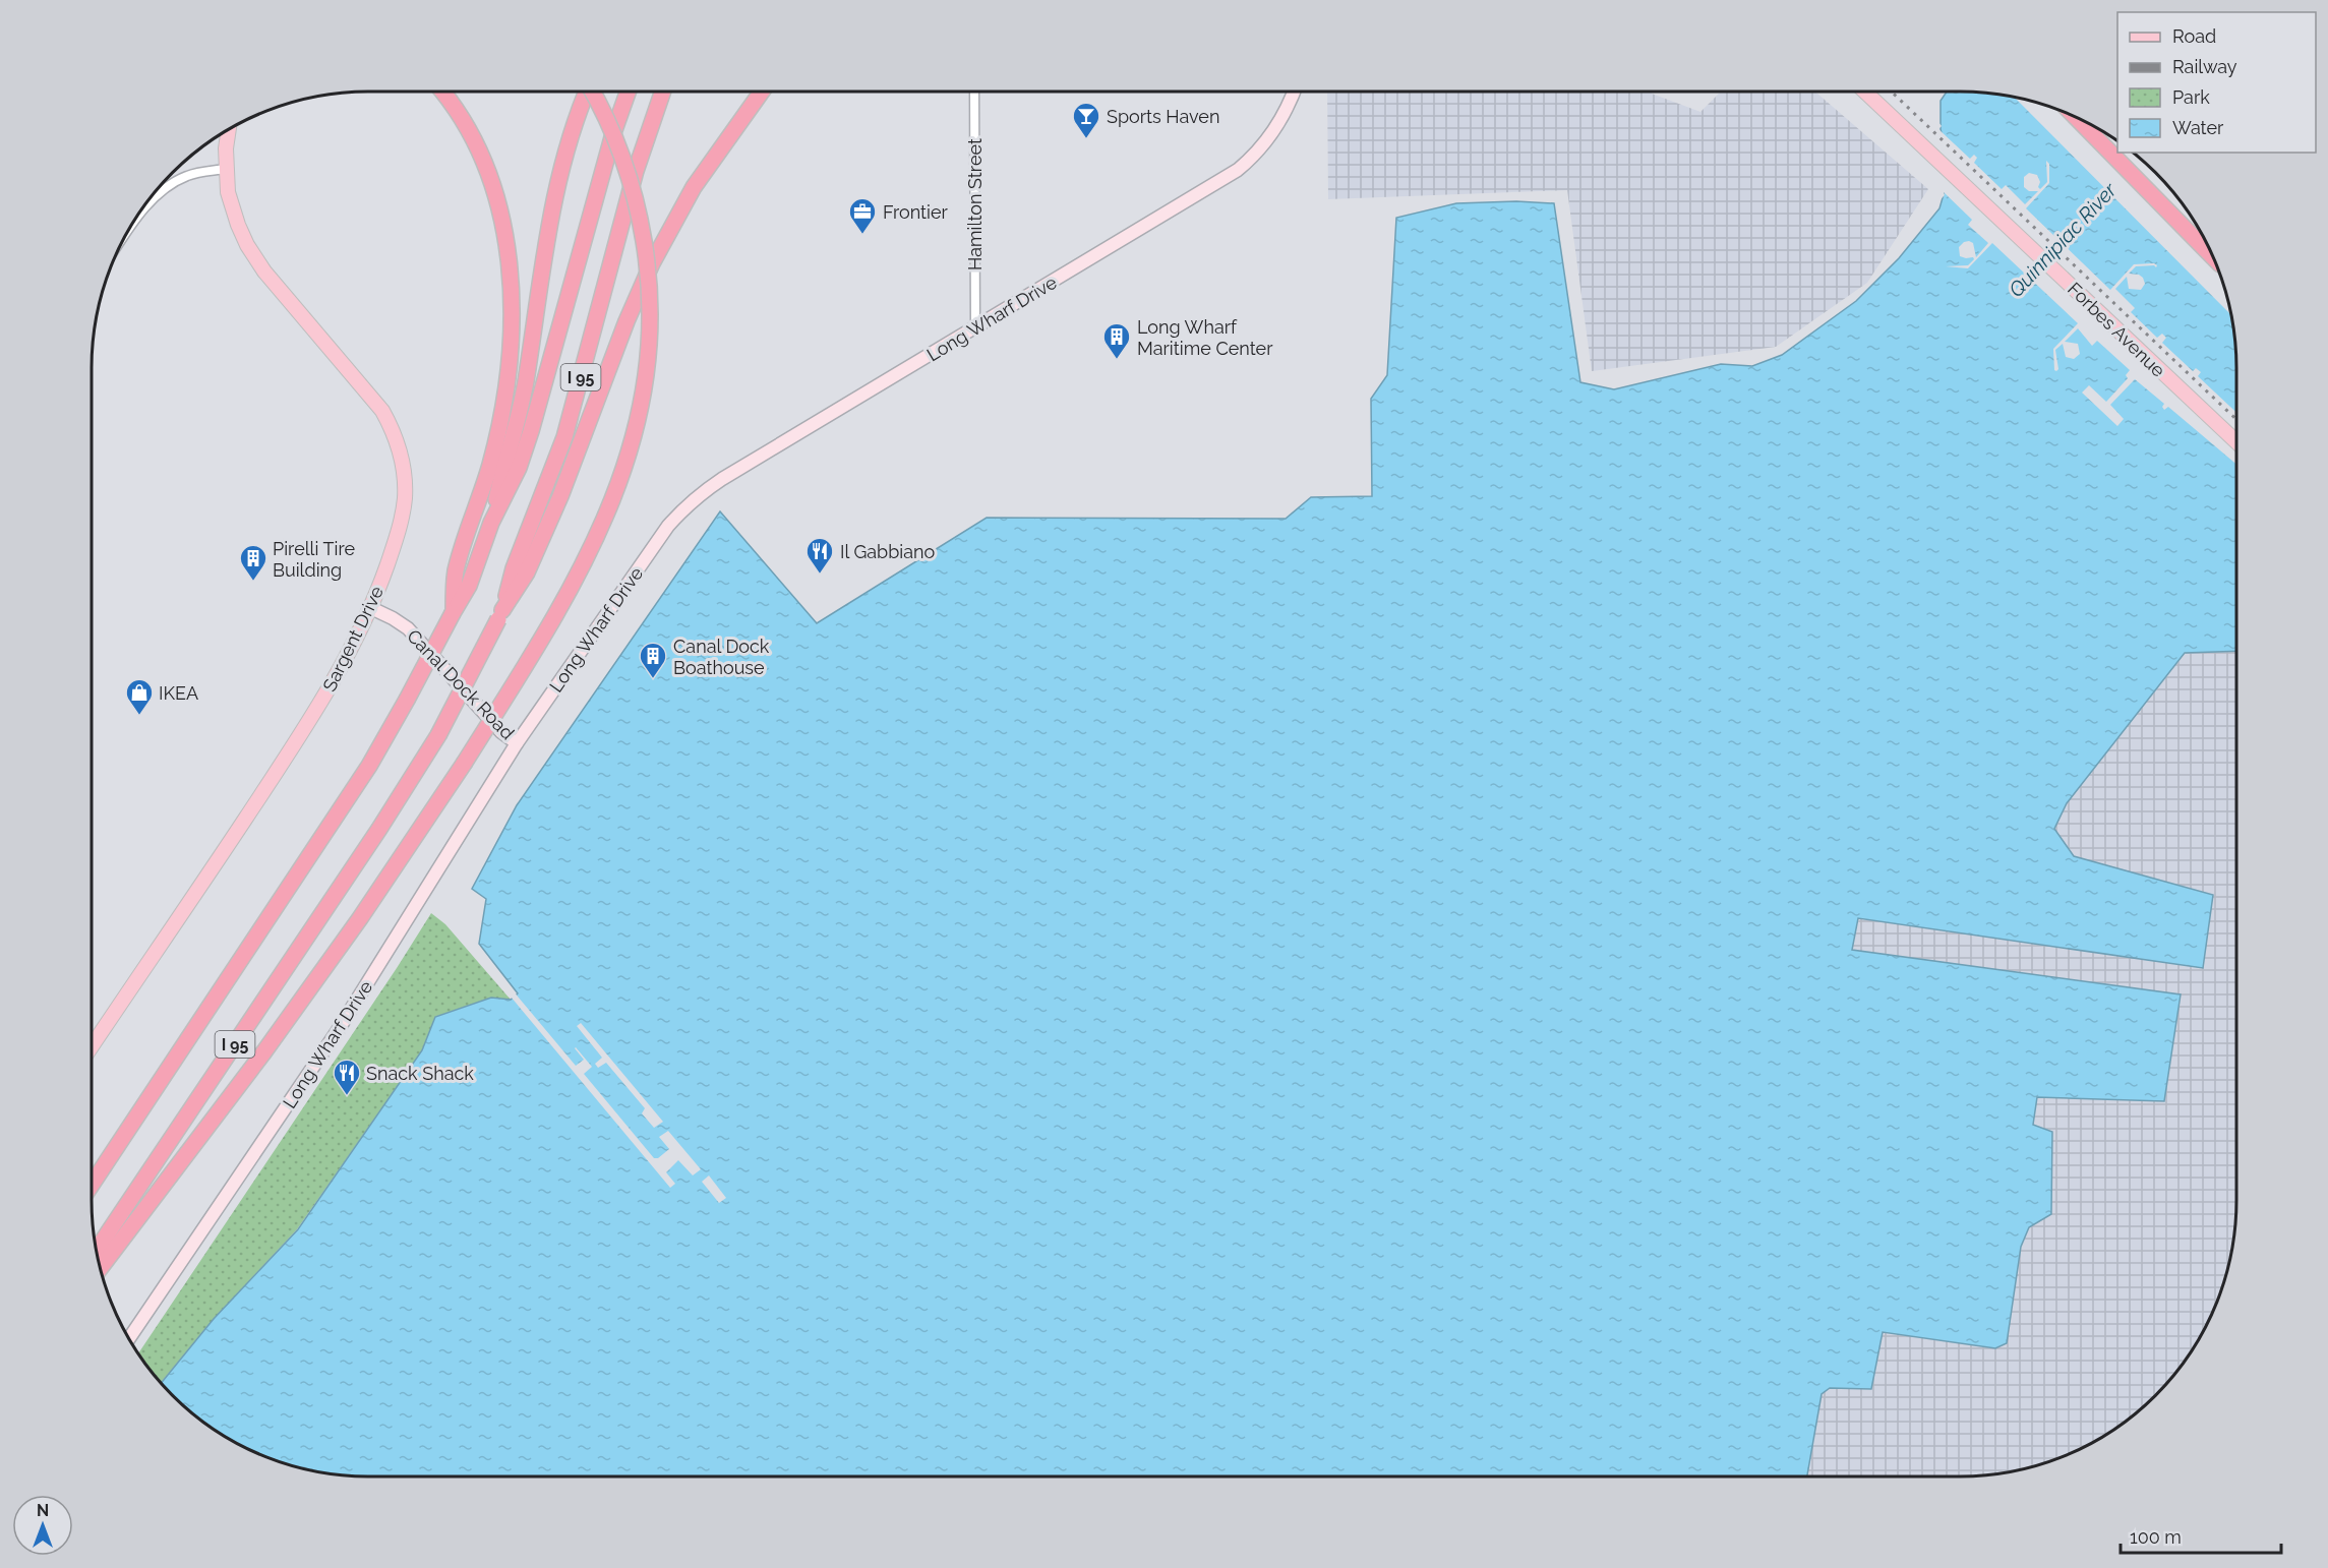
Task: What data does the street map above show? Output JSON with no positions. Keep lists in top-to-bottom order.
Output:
{
  "streets": {
    "highway": ["I 95"],
    "main road": [
      "Long Wharf Drive",
      "Forbes Avenue",
      "Sargent Drive",
      "Canal Dock Road"
    ],
    "street": ["Hamilton Street"]
  },
  "crossings": [
    ["Hamilton Street", "Long Wharf Drive"],
    ["Long Wharf Drive", "Canal Dock Road"],
    ["Sargent Drive", "Canal Dock Road"]
  ],
  "water": ["Quinnipiac River"],
  "places": {
    "bar": ["Sports Haven"],
    "office": ["Frontier"],
    "building": ["Long Wharf Maritime Center", "Pirelli Tire Building", "Canal Dock Boathouse"],
    "restaurant": ["Il Gabbiano", "Snack Shack"],
    "shop": ["IKEA"]
  },
  "legend": [
    "Road",
    "Railway",
    "Park",
    "Water"
  ],
  "scale_bar": "100 m",
  "north": "top"
}
